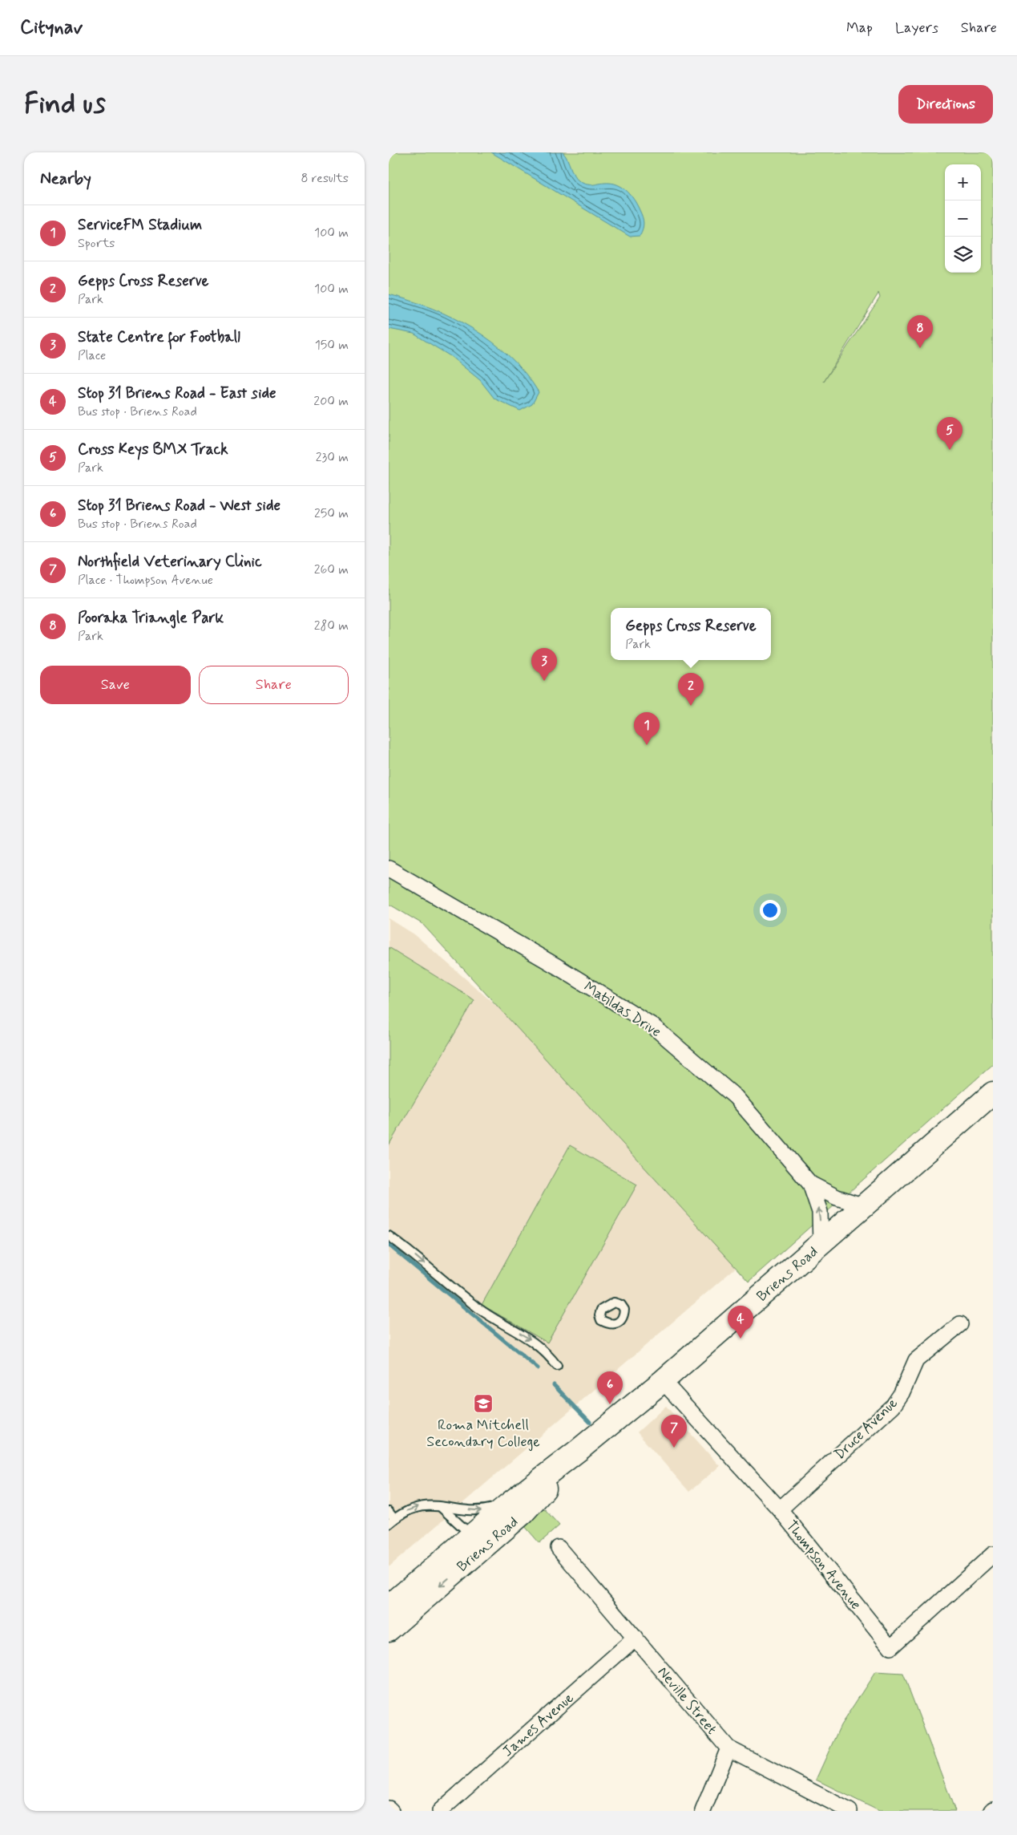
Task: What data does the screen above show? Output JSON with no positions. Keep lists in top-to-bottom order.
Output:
{
  "streets": {
    "main road": ["Briens Road"],
    "street": [
      "Matildas Drive",
      "Druce Avenue",
      "Thompson Avenue",
      "Neville Street",
      "James Avenue"
    ]
  },
  "crossings": [
    ["Matildas Drive", "Briens Road"],
    ["Briens Road", "Thompson Avenue"],
    ["Druce Avenue", "Thompson Avenue"],
    ["Neville Street", "James Avenue"]
  ],
  "places": {
    "school or university": ["Roma Mitchell Secondary College"]
  },
  "page": {
    "header": "Citynav",
    "nav": ["Map", "Layers", "Share"],
    "buttons": [
      "Directions",
      ["Save", "Share"]
    ],
    "title": "Find us",
    "heading": ["Nearby", "8 results"],
    "map_buttons": ["+", "−"],
    "list": [
      {
        "mark": "1",
        "name": "ServiceFM Stadium",
        "note": "Sports",
        "value": "100 m"
      },
      {
        "mark": "2",
        "name": "Gepps Cross Reserve",
        "note": "Park",
        "value": "100 m"
      },
      {
        "mark": "3",
        "name": "State Centre for Football",
        "note": "Place",
        "value": "150 m"
      },
      {
        "mark": "4",
        "name": "Stop 31 Briens Road - East side",
        "note": "Bus stop · Briens Road",
        "value": "200 m"
      },
      {
        "mark": "5",
        "name": "Cross Keys BMX Track",
        "note": "Park",
        "value": "230 m"
      },
      {
        "mark": "6",
        "name": "Stop 31 Briens Road - West side",
        "note": "Bus stop · Briens Road",
        "value": "250 m"
      },
      {
        "mark": "7",
        "name": "Northfield Veterinary Clinic",
        "note": "Place · Thompson Avenue",
        "value": "260 m"
      },
      {
        "mark": "8",
        "name": "Pooraka Triangle Park",
        "note": "Park",
        "value": "280 m"
      }
    ],
    "pins": [
      "8",
      "5",
      "3",
      "2",
      "1",
      "4",
      "6",
      "7"
    ],
    "popup": ["Gepps Cross Reserve", "Park"]
  }
}
